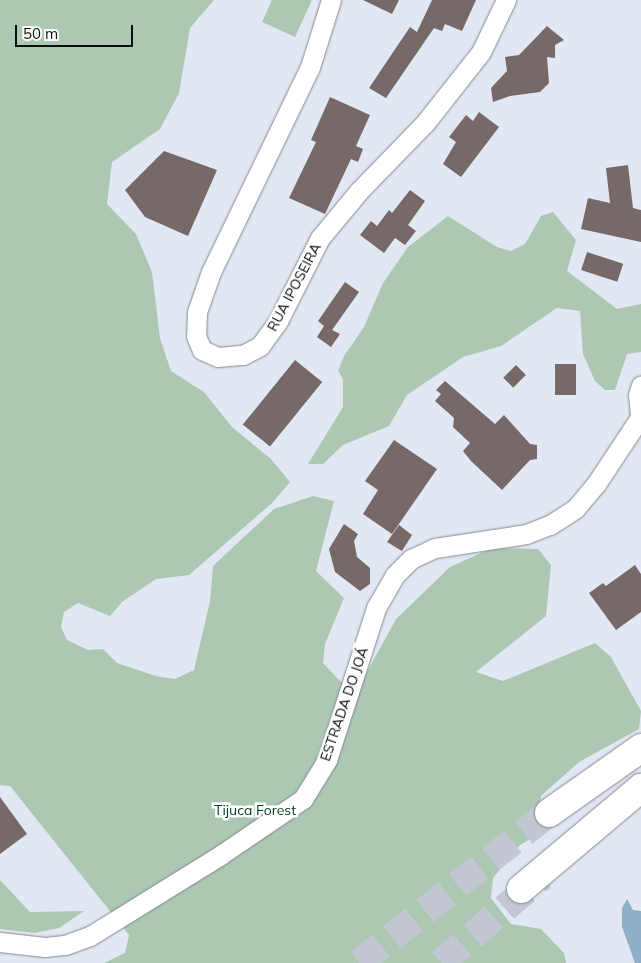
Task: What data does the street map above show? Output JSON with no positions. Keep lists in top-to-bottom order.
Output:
{
  "streets": {
    "street": ["RUA IPOSEIRA", "ESTRADA DO JOÁ"]
  },
  "parks": ["Tijuca Forest"],
  "scale_bar": "50 m"
}
